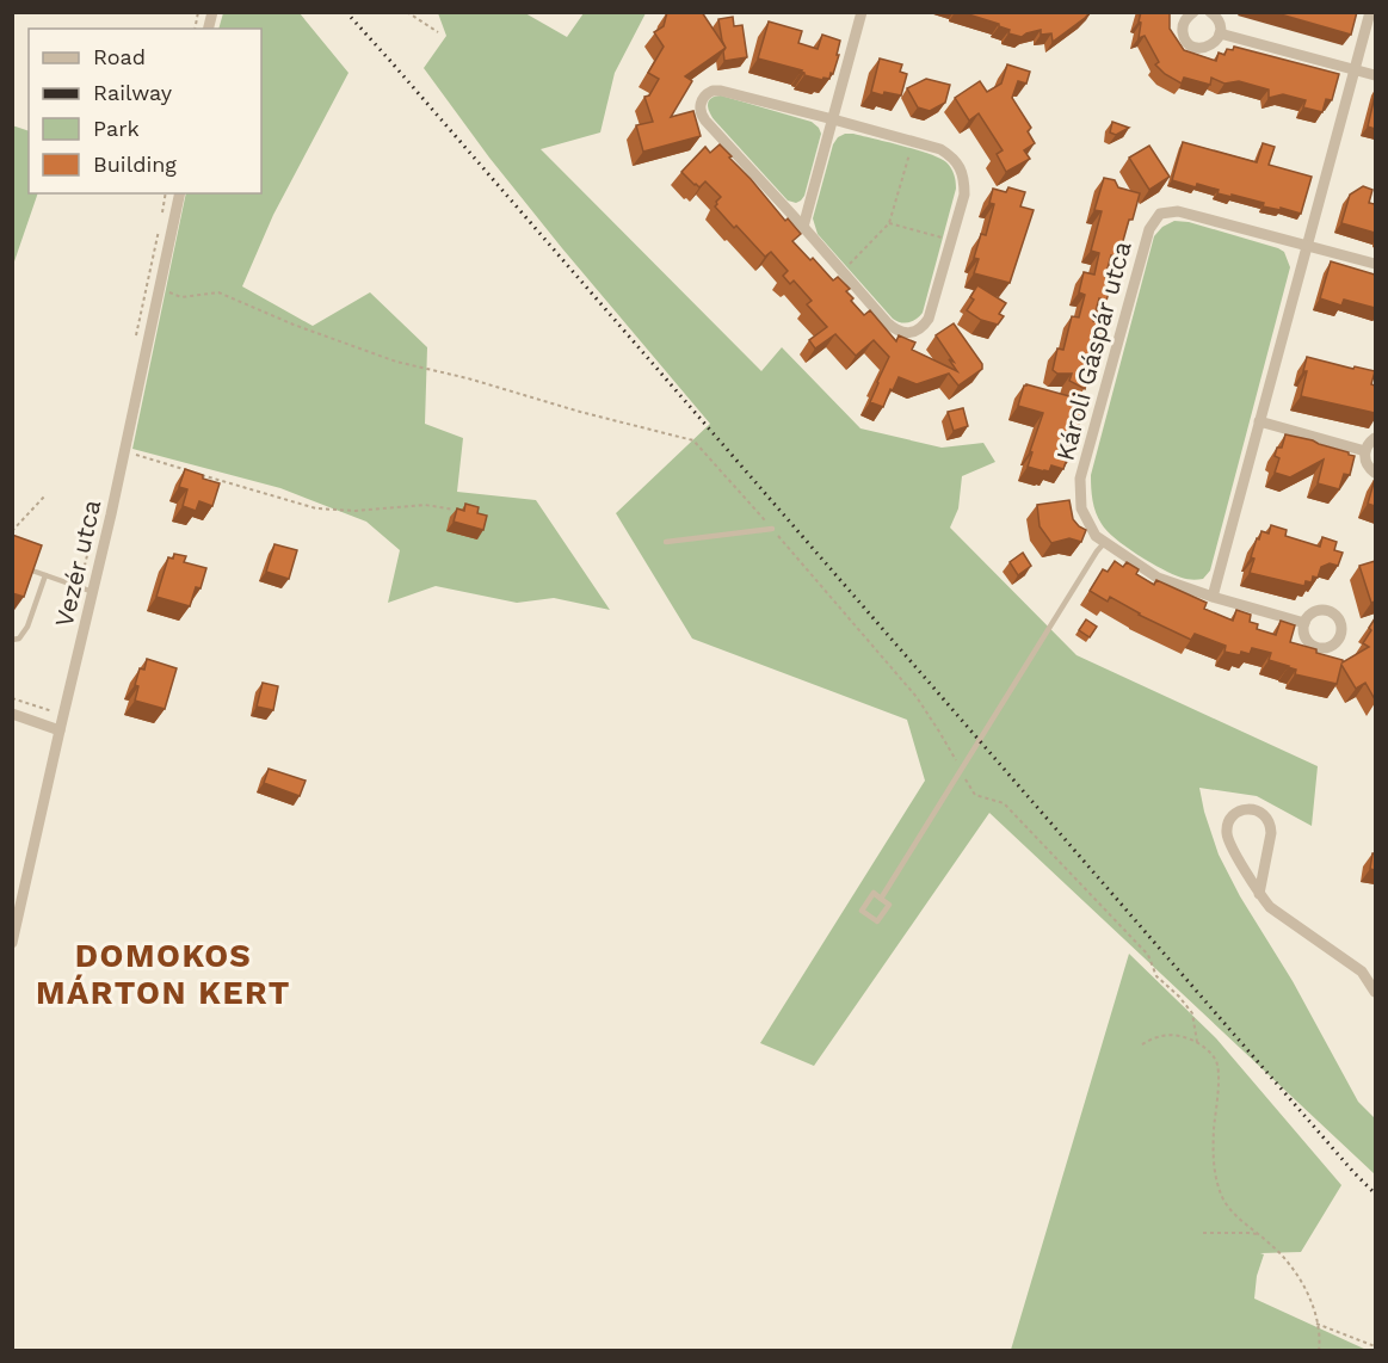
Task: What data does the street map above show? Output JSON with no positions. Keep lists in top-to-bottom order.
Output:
{
  "streets": {
    "street": ["Károli Gáspár utca", "Vezér utca"]
  },
  "districts": ["DOMOKOS MÁRTON KERT"],
  "legend": [
    "Road",
    "Railway",
    "Park",
    "Building"
  ]
}
